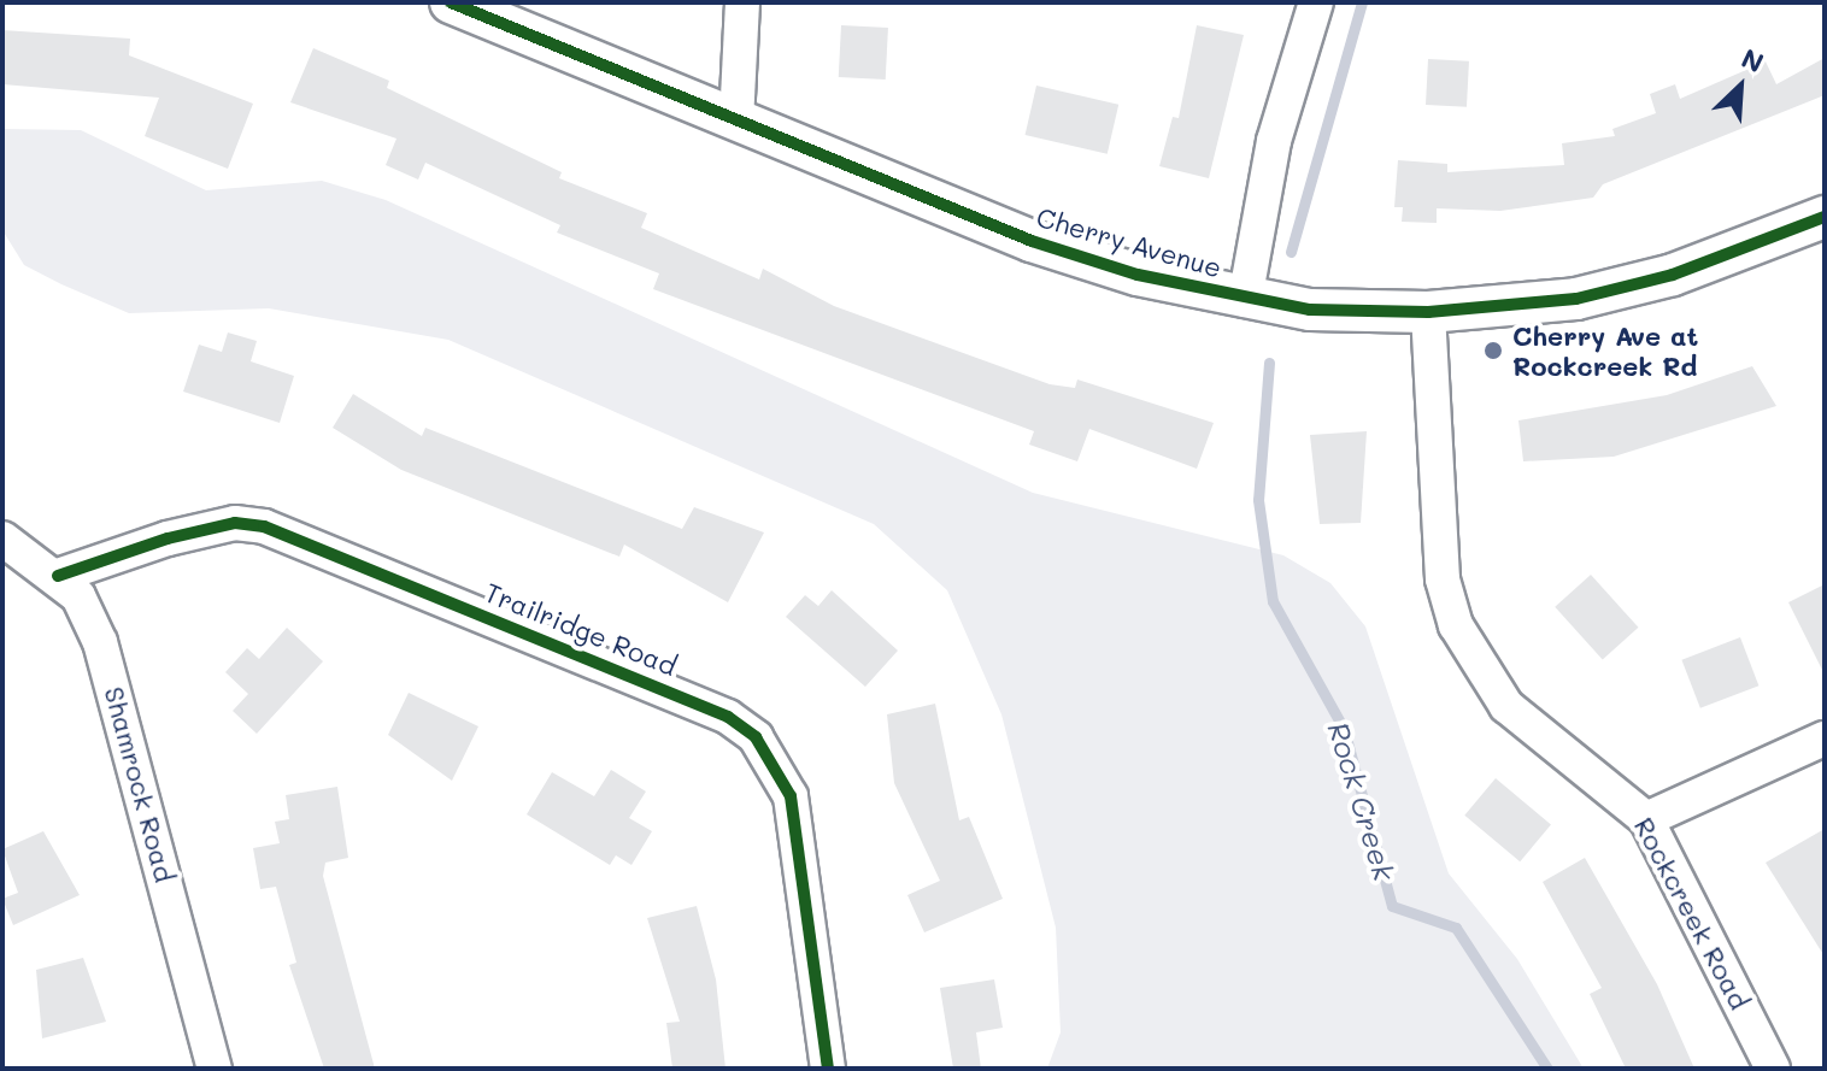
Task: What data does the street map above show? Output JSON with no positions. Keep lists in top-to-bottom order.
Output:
{
  "streets": {
    "street": [
      "Cherry Avenue",
      "Trailridge Road",
      "Shamrock Road",
      "Rockcreek Road"
    ]
  },
  "crossings": [
    ["Cherry Avenue", "Rockcreek Road"],
    ["Trailridge Road", "Shamrock Road"]
  ],
  "water": ["Rock Creek"],
  "places": ["Cherry Ave at Rockcreek Rd"],
  "north": "top right"
}
